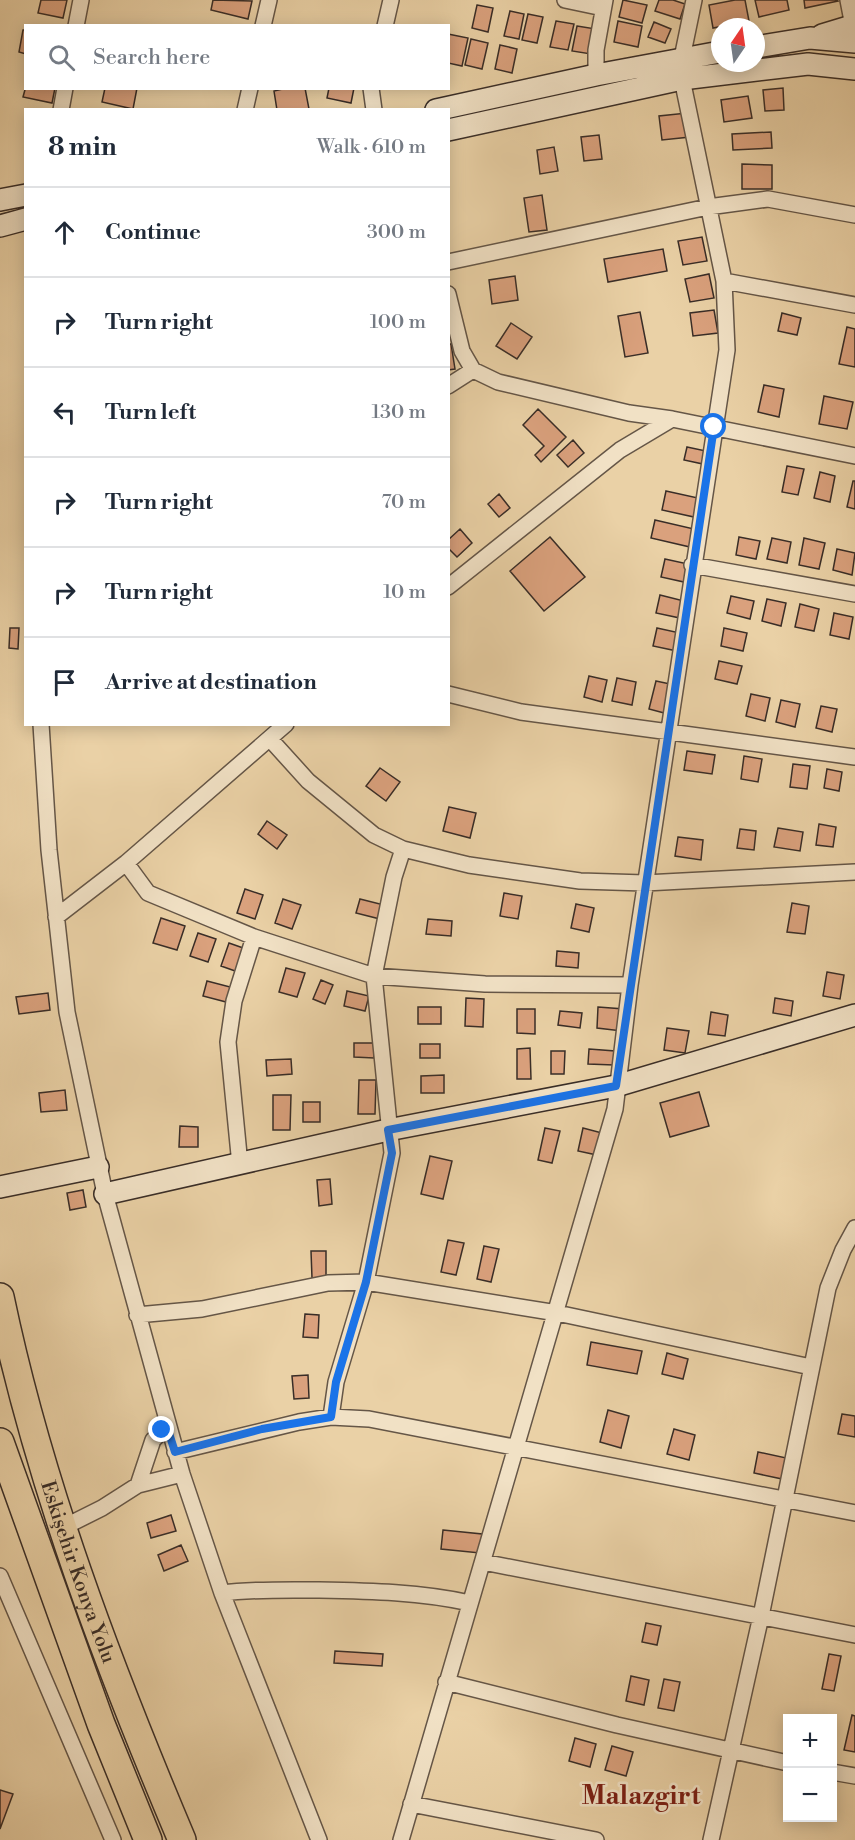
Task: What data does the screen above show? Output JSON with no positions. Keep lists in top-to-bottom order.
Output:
{
  "streets": {
    "highway": ["Eskişehir Konya Yolu"]
  },
  "districts": ["Malazgirt"],
  "north": "top",
  "page": {
    "search": "Search here",
    "heading": ["8 min", "Walk · 610 m"],
    "list": [
      ["Continue", "300 m"],
      ["Turn right", "100 m"],
      ["Turn left", "130 m"],
      ["Turn right", "70 m"],
      ["Turn right", "10 m"],
      "Arrive at destination"
    ],
    "map_buttons": ["+", "−"]
  }
}
